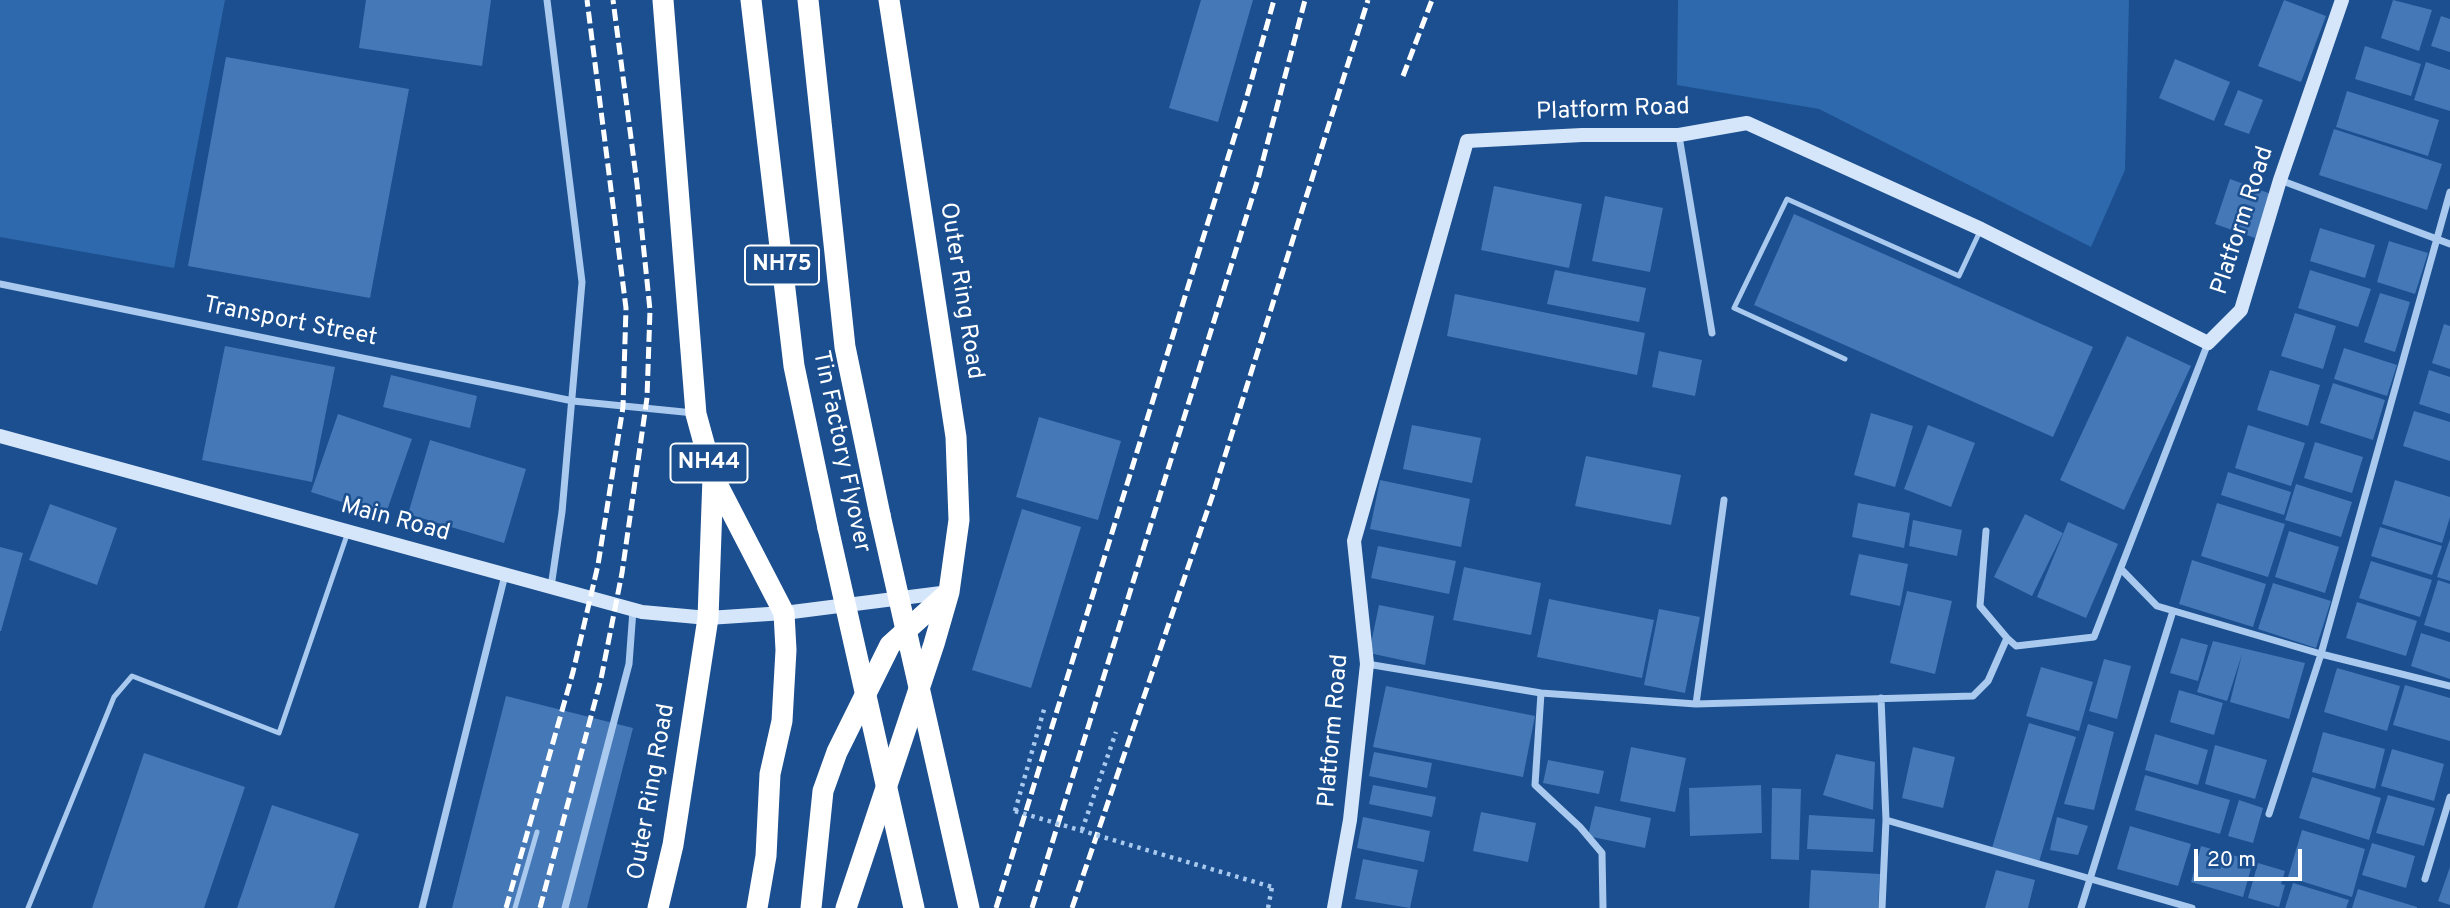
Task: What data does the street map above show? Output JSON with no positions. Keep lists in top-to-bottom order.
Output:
{
  "streets": {
    "highway": [
      "NH75",
      "Outer Ring Road",
      "Tin Factory Flyover",
      "NH44"
    ],
    "street": ["Platform Road", "Transport Street", "Main Road"]
  },
  "crossings": [
    ["Outer Ring Road", "Transport Street"],
    ["Outer Ring Road", "Main Road"]
  ],
  "scale_bar": "20 m"
}
